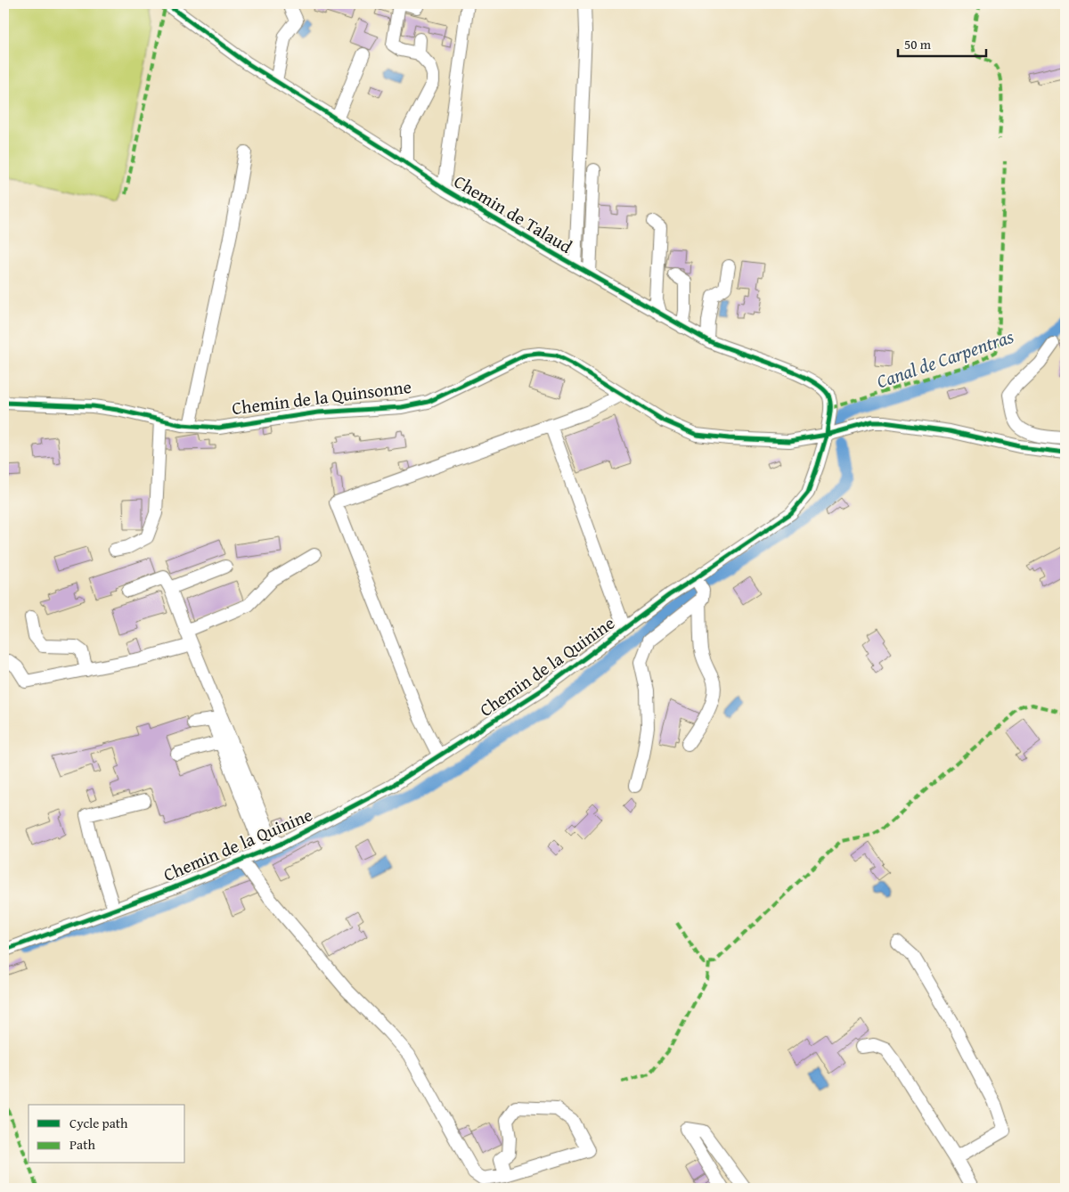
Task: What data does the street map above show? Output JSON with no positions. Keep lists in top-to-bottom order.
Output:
{
  "streets": {
    "street": ["Chemin de Talaud", "Chemin de la Quinsonne", "Chemin de la Quinine"]
  },
  "crossings": [
    ["Chemin de Talaud", "Chemin de la Quinsonne"],
    ["Chemin de Talaud", "Chemin de la Quinine"],
    ["Chemin de la Quinsonne", "Chemin de la Quinine"]
  ],
  "water": ["Canal de Carpentras"],
  "legend": ["Cycle path", "Path"],
  "scale_bar": "50 m"
}
